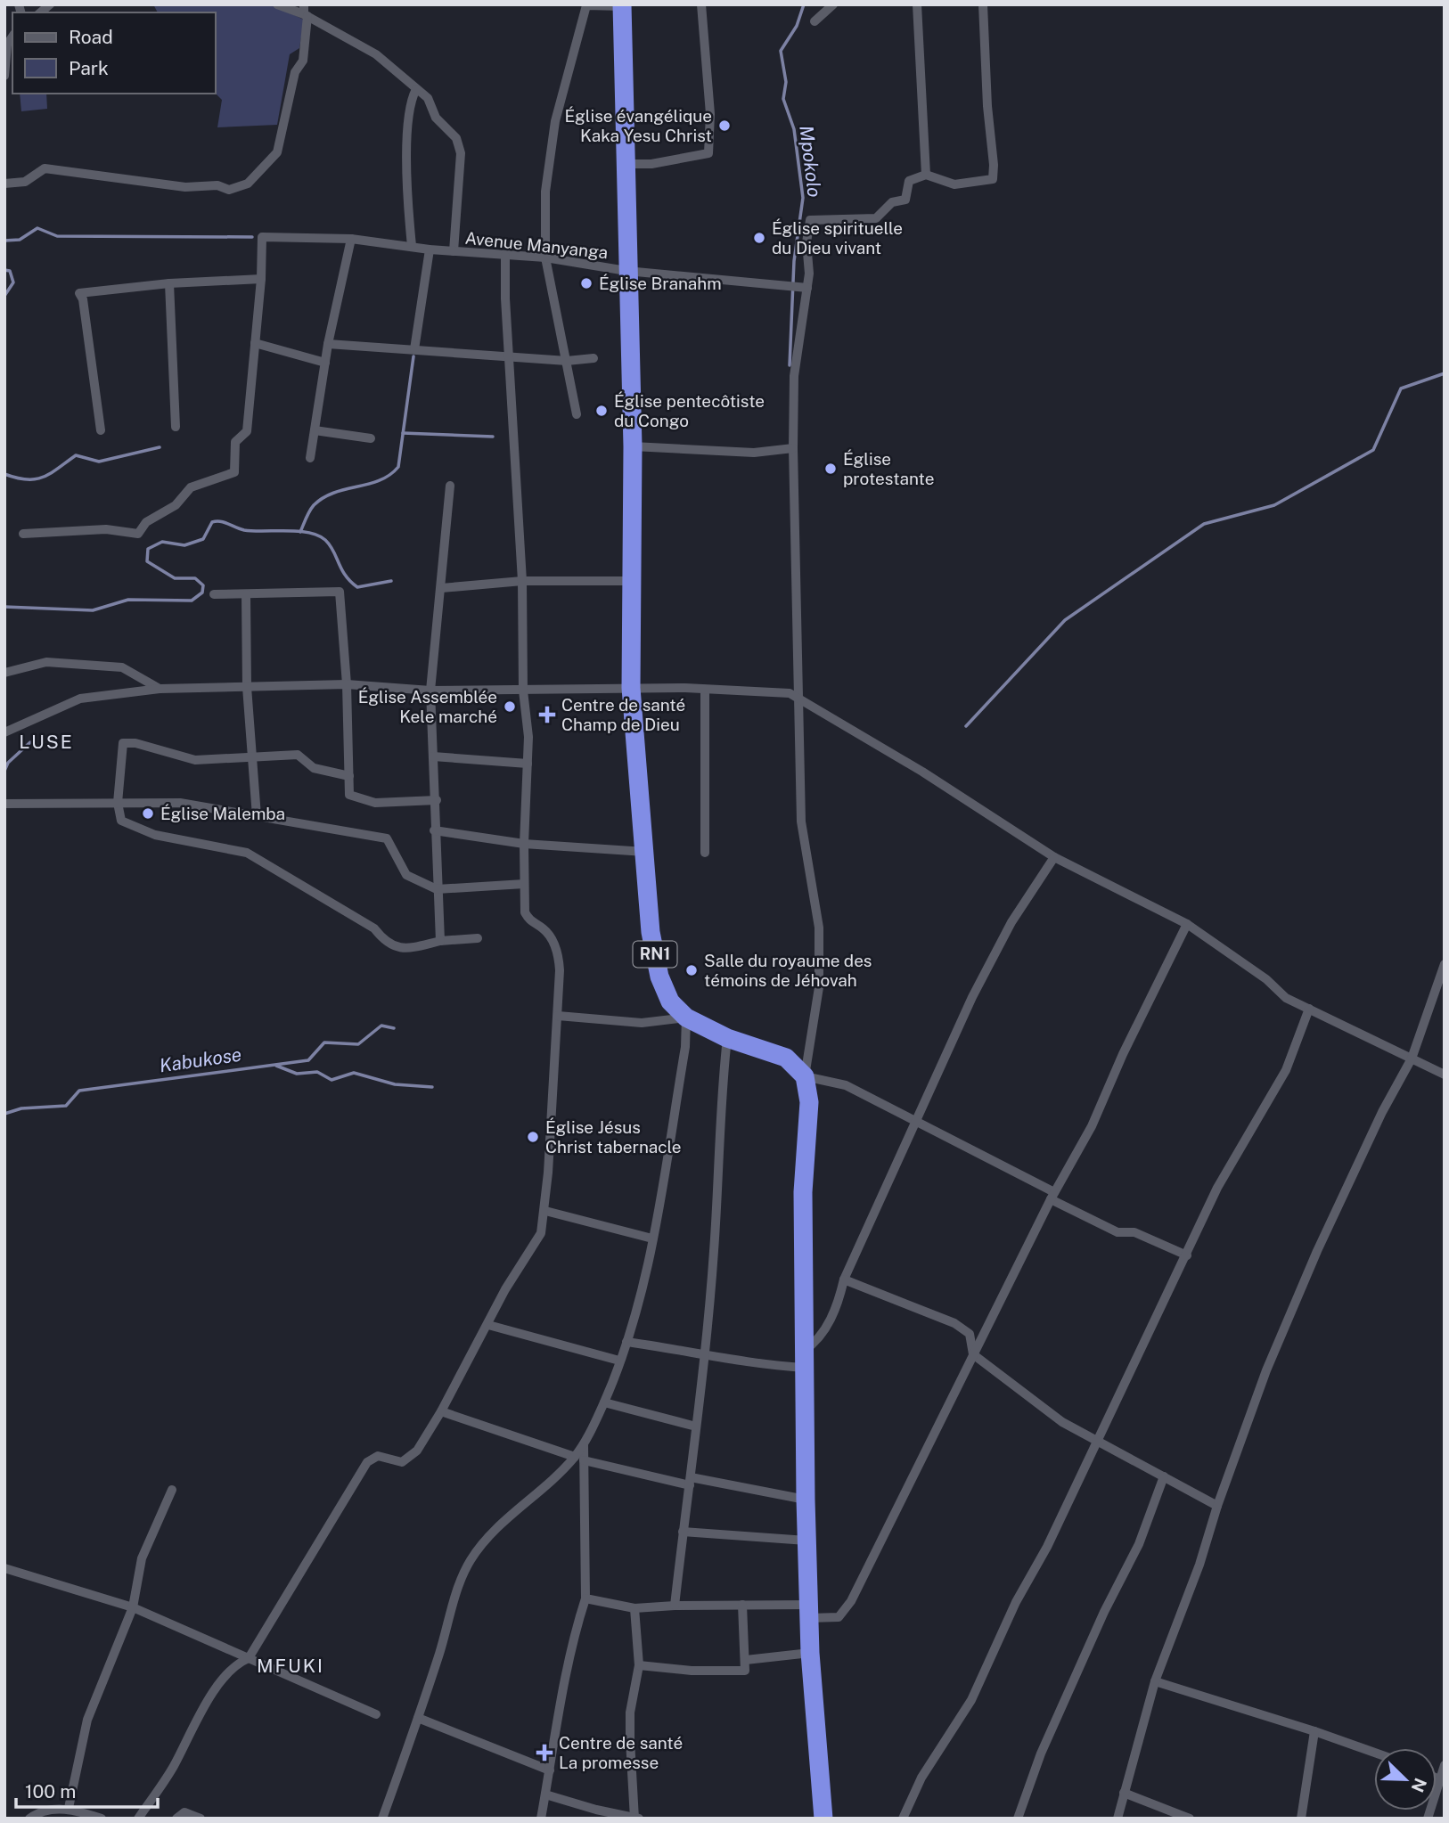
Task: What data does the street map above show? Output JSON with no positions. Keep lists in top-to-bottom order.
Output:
{
  "streets": {
    "highway": ["RN1"],
    "street": ["Avenue Manyanga"]
  },
  "crossings": [
    ["Avenue Manyanga", "RN1"]
  ],
  "districts": ["LUSE", "MFUKI"],
  "water": ["Mpokolo", "Kabukose"],
  "places": {
    "other": [
      "Église évangélique Kaka Yesu Christ",
      "Église spirituelle du Dieu vivant",
      "Église Branahm",
      "Église pentecôtiste du Congo",
      "Église protestante",
      "Église Assemblée Kele marché",
      "Église Malemba",
      "Salle du royaume des témoins de Jéhovah",
      "Église Jésus Christ tabernacle"
    ],
    "health": ["Centre de santé Champ de Dieu", "Centre de santé La promesse"]
  },
  "legend": ["Road", "Park"],
  "scale_bar": "100 m",
  "north": "bottom right"
}
